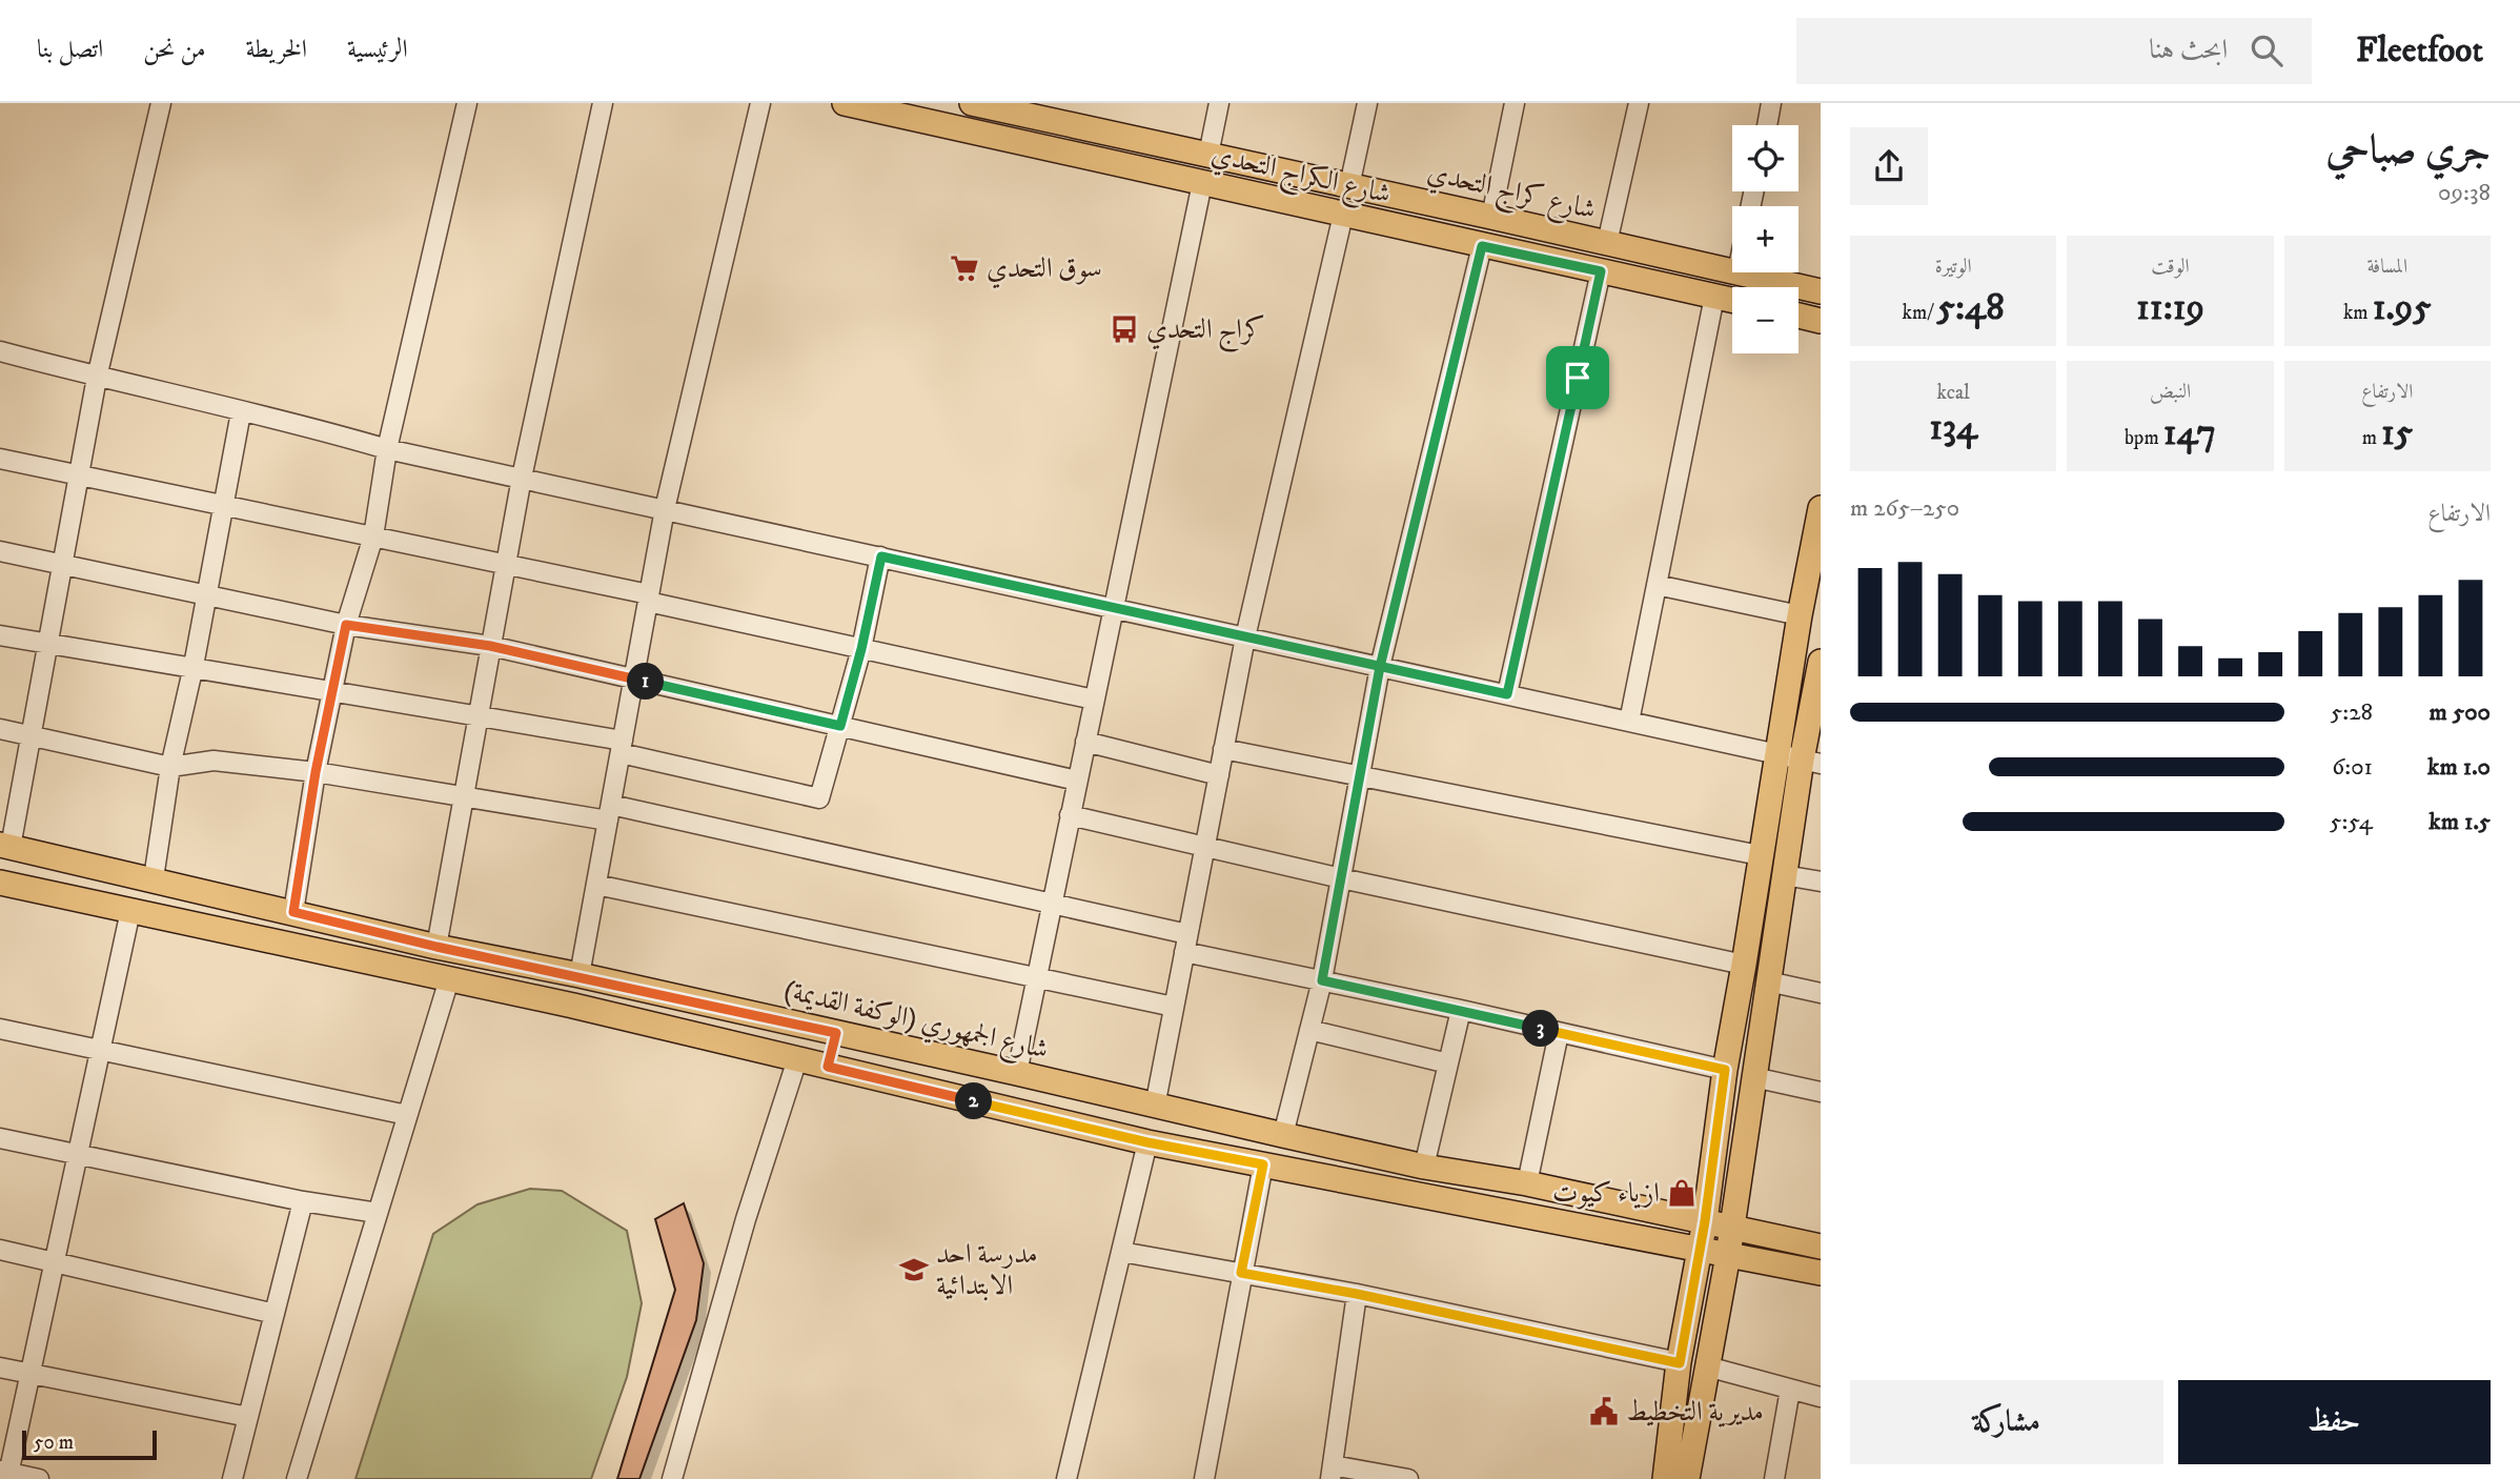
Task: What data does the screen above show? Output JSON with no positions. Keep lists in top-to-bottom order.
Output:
{
  "streets": {
    "main road": ["شارع الكراج التحدي", "شارع كراج التحدي", "شارع الجمهوري (الوكفة القديمة)"]
  },
  "places": {
    "supermarket": ["سوق التحدي"],
    "bus stop": ["كراج التحدي"],
    "shop": ["ازياء كيوت"],
    "school or university": ["مدرسة احد الابتدائية"],
    "public building": ["مديرية التخطيط"]
  },
  "scale_bar": "50 m",
  "page": {
    "header": "Fleetfoot",
    "search": "ابحث هنا",
    "nav": [
      "الرئيسية",
      "الخريطة",
      "من نحن",
      "اتصل بنا"
    ],
    "heading": ["جري صباحي", "09:38"],
    "map_buttons": ["+", "−"],
    "stats": [
      ["المسافة", "1.95 km"],
      ["الوقت", "11:19"],
      ["الوتيرة", "5:48 /km"],
      ["الارتفاع", "15 m"],
      ["النبض", "147 bpm"],
      ["kcal", "134"]
    ],
    "chart": ["الارتفاع", "250–265 m"],
    "pins": ["1", "3", "2"],
    "list": [
      {
        "name": "500 m",
        "note": "5:28"
      },
      {
        "name": "1.0 km",
        "note": "6:01"
      },
      {
        "name": "1.5 km",
        "note": "5:54"
      }
    ],
    "buttons": ["حفظ", "مشاركة"],
    "scale": "50 m"
  }
}
